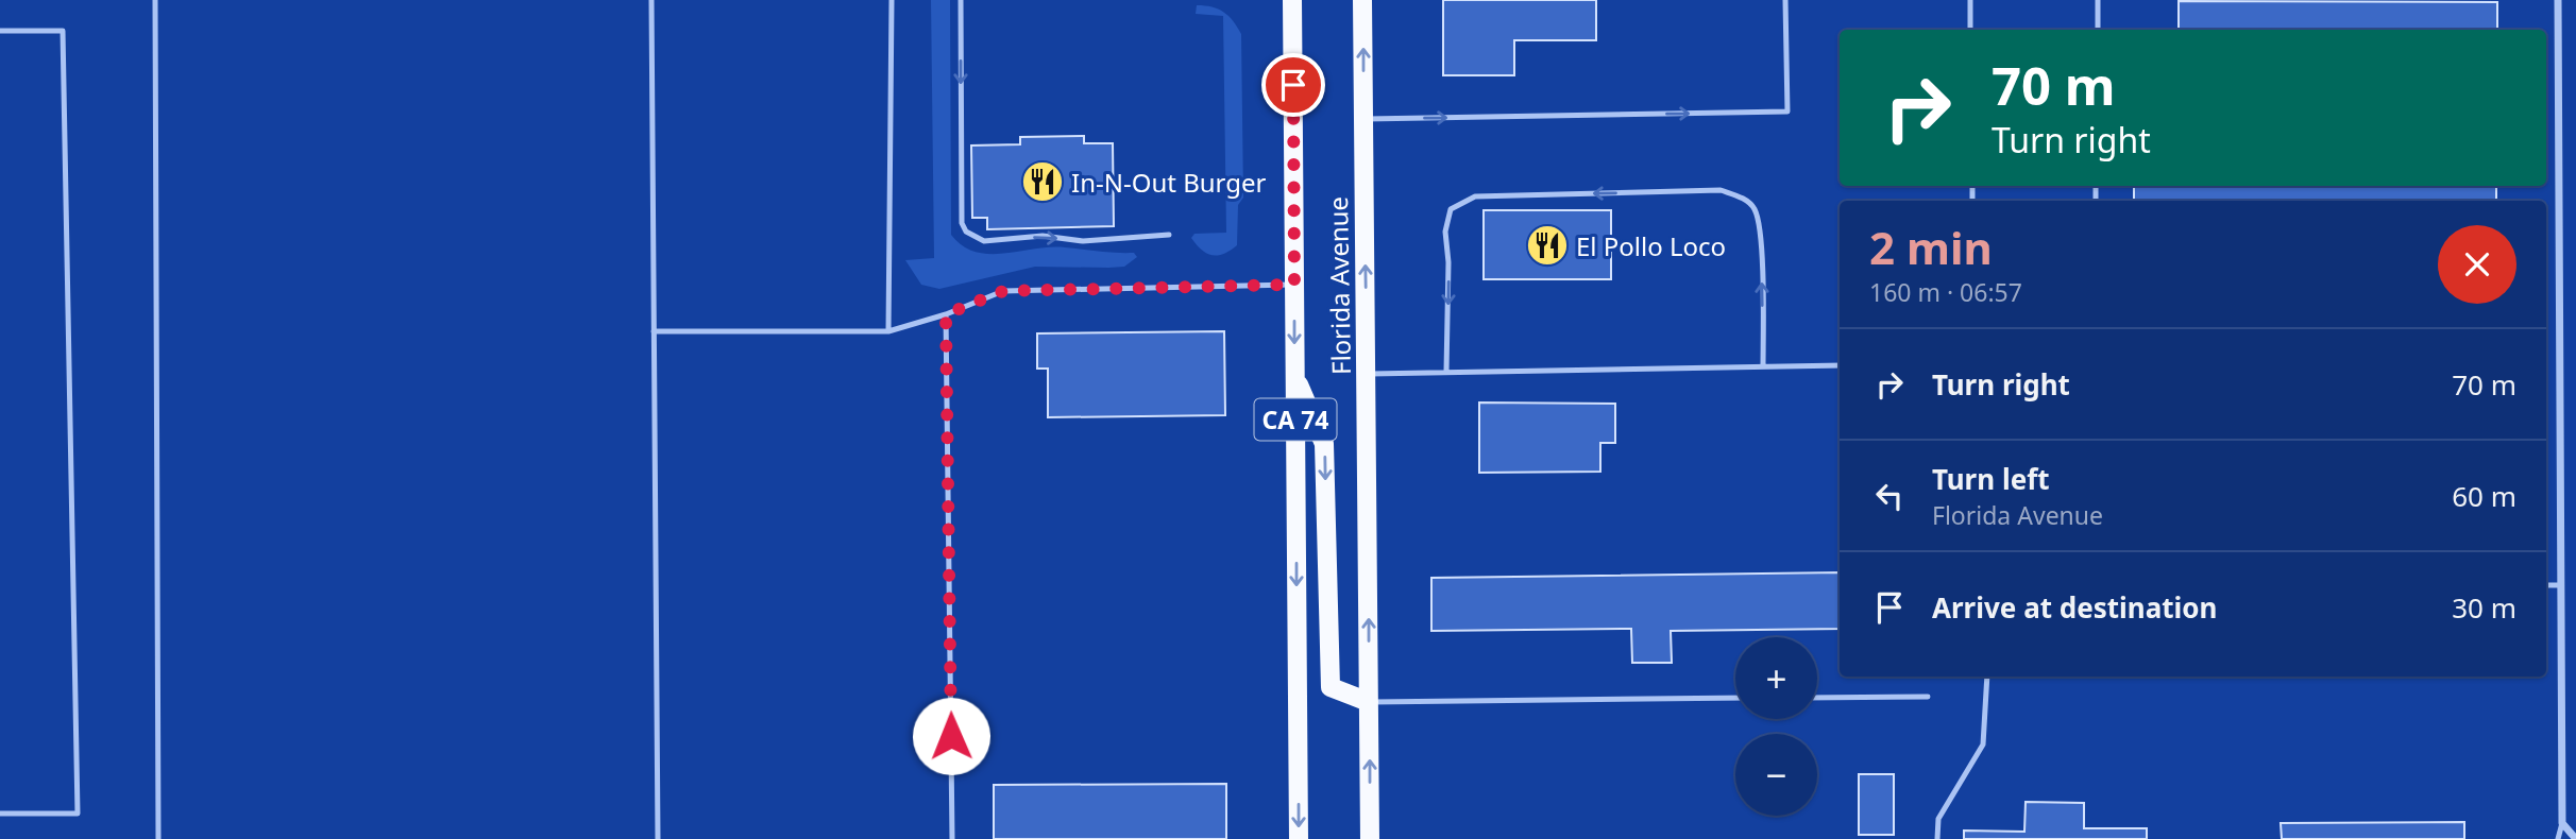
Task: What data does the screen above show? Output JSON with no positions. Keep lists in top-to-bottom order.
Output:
{
  "streets": {
    "main road": ["Florida Avenue", "CA 74"]
  },
  "places": {
    "restaurant": ["In-N-Out Burger", "El Pollo Loco"]
  },
  "page": {
    "turn": ["70 m", "Turn right"],
    "heading": ["2 min", "160 m · 06:57"],
    "list": [
      {
        "name": "Turn right",
        "value": "70 m"
      },
      {
        "name": "Turn left",
        "note": "Florida Avenue",
        "value": "60 m"
      },
      {
        "name": "Arrive at destination",
        "value": "30 m"
      }
    ],
    "map_buttons": ["+", "−"]
  }
}
